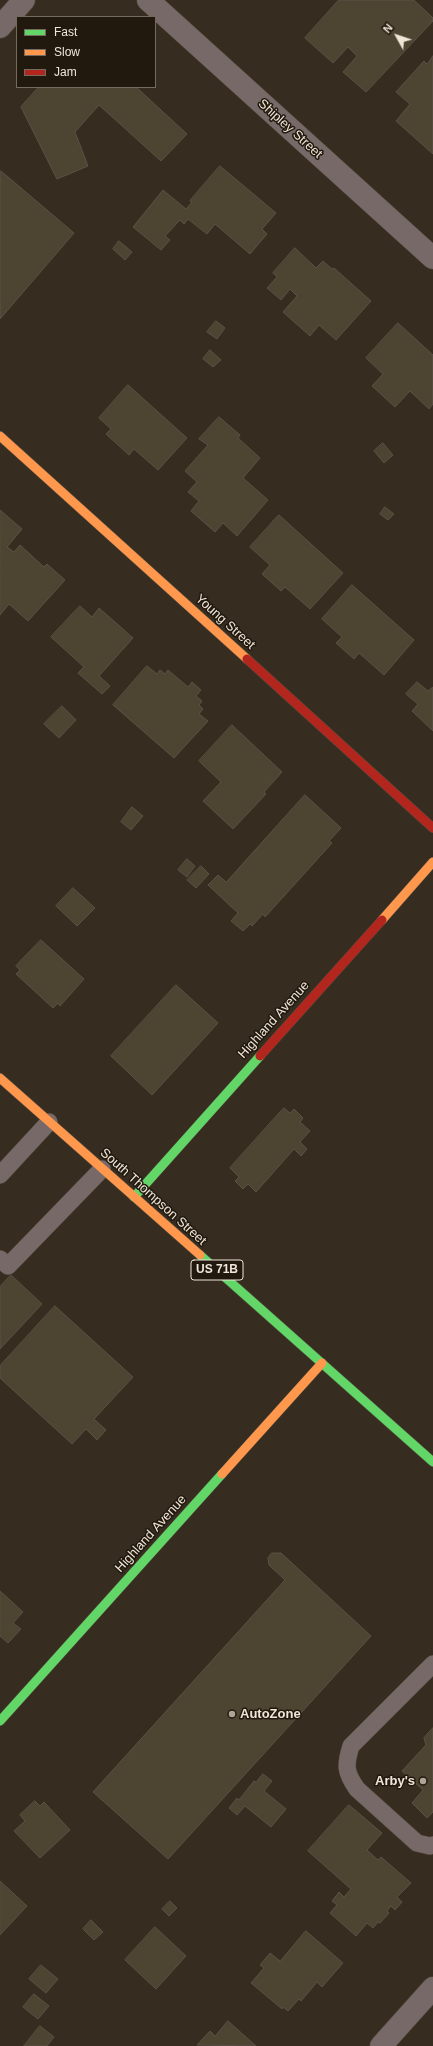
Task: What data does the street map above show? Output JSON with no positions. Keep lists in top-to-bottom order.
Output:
{
  "streets": {
    "street": [
      "Shipley Street",
      "Young Street",
      "Highland Avenue",
      "South Thompson Street",
      "US 71B"
    ]
  },
  "crossings": [
    ["Highland Avenue", "South Thompson Street"]
  ],
  "places": ["AutoZone", "Arby's"],
  "legend": ["Fast", "Slow", "Jam"],
  "north": "top left"
}
